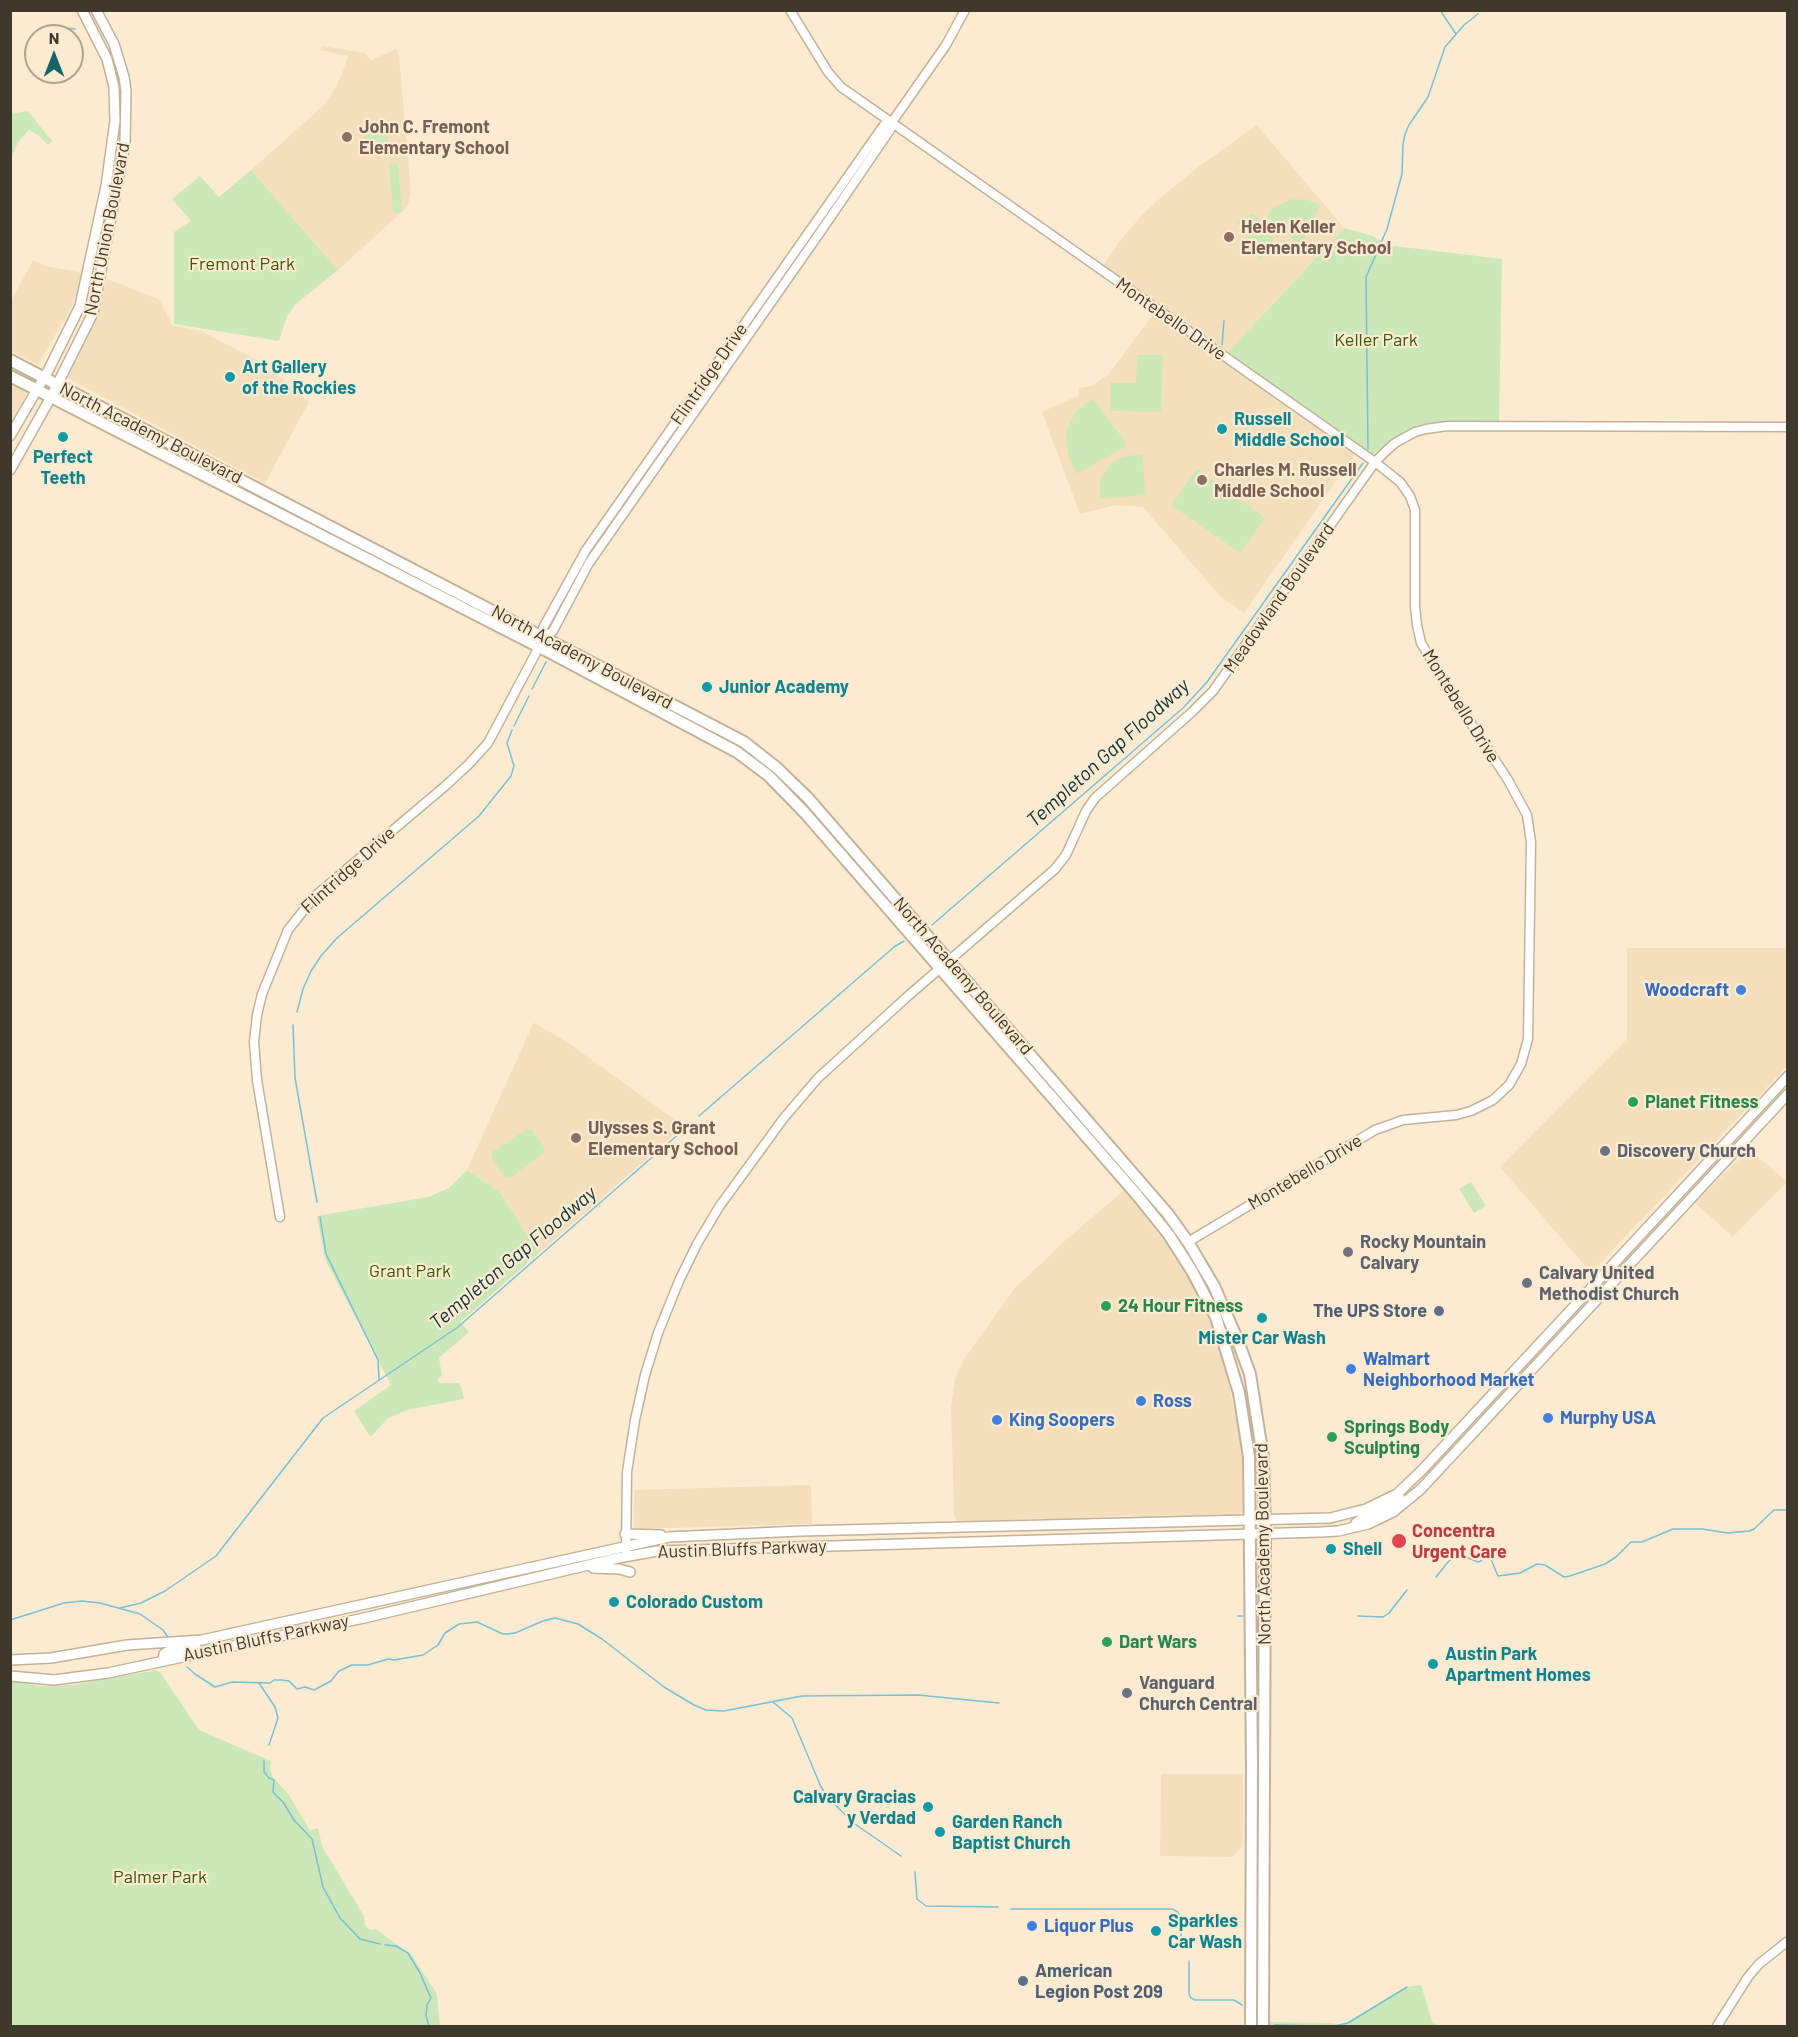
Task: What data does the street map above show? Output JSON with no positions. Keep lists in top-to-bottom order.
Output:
{
  "streets": {
    "highway": ["North Academy Boulevard"],
    "main road": ["North Union Boulevard", "Austin Bluffs Parkway"],
    "street": ["Montebello Drive", "Flintridge Drive", "Meadowland Boulevard"]
  },
  "crossings": [
    ["North Union Boulevard", "North Academy Boulevard"],
    ["Montebello Drive", "Flintridge Drive"],
    ["Montebello Drive", "North Academy Boulevard"],
    ["Montebello Drive", "Meadowland Boulevard"],
    ["Flintridge Drive", "North Academy Boulevard"],
    ["North Academy Boulevard", "Meadowland Boulevard"],
    ["North Academy Boulevard", "Austin Bluffs Parkway"],
    ["Meadowland Boulevard", "Austin Bluffs Parkway"]
  ],
  "water": ["Templeton Gap Floodway"],
  "parks": [
    "Fremont Park",
    "Keller Park",
    "Grant Park",
    "Palmer Park"
  ],
  "places": [
    "John C. Fremont Elementary School",
    "Helen Keller Elementary School",
    "Art Gallery of the Rockies",
    "Russell Middle School",
    "Perfect Teeth",
    "Charles M. Russell Middle School",
    "Junior Academy",
    "Woodcraft",
    "Planet Fitness",
    "Ulysses S. Grant Elementary School",
    "Discovery Church",
    "Rocky Mountain Calvary",
    "Calvary United Methodist Church",
    "24 Hour Fitness",
    "The UPS Store",
    "Mister Car Wash",
    "Walmart Neighborhood Market",
    "Ross",
    "Murphy USA",
    "King Soopers",
    "Springs Body Sculpting",
    "Concentra Urgent Care",
    "Shell",
    "Colorado Custom",
    "Dart Wars",
    "Austin Park Apartment Homes",
    "Vanguard Church Central",
    "Calvary Gracias y Verdad",
    "Garden Ranch Baptist Church",
    "Liquor Plus",
    "Sparkles Car Wash",
    "American Legion Post 209"
  ],
  "north": "top"
}
